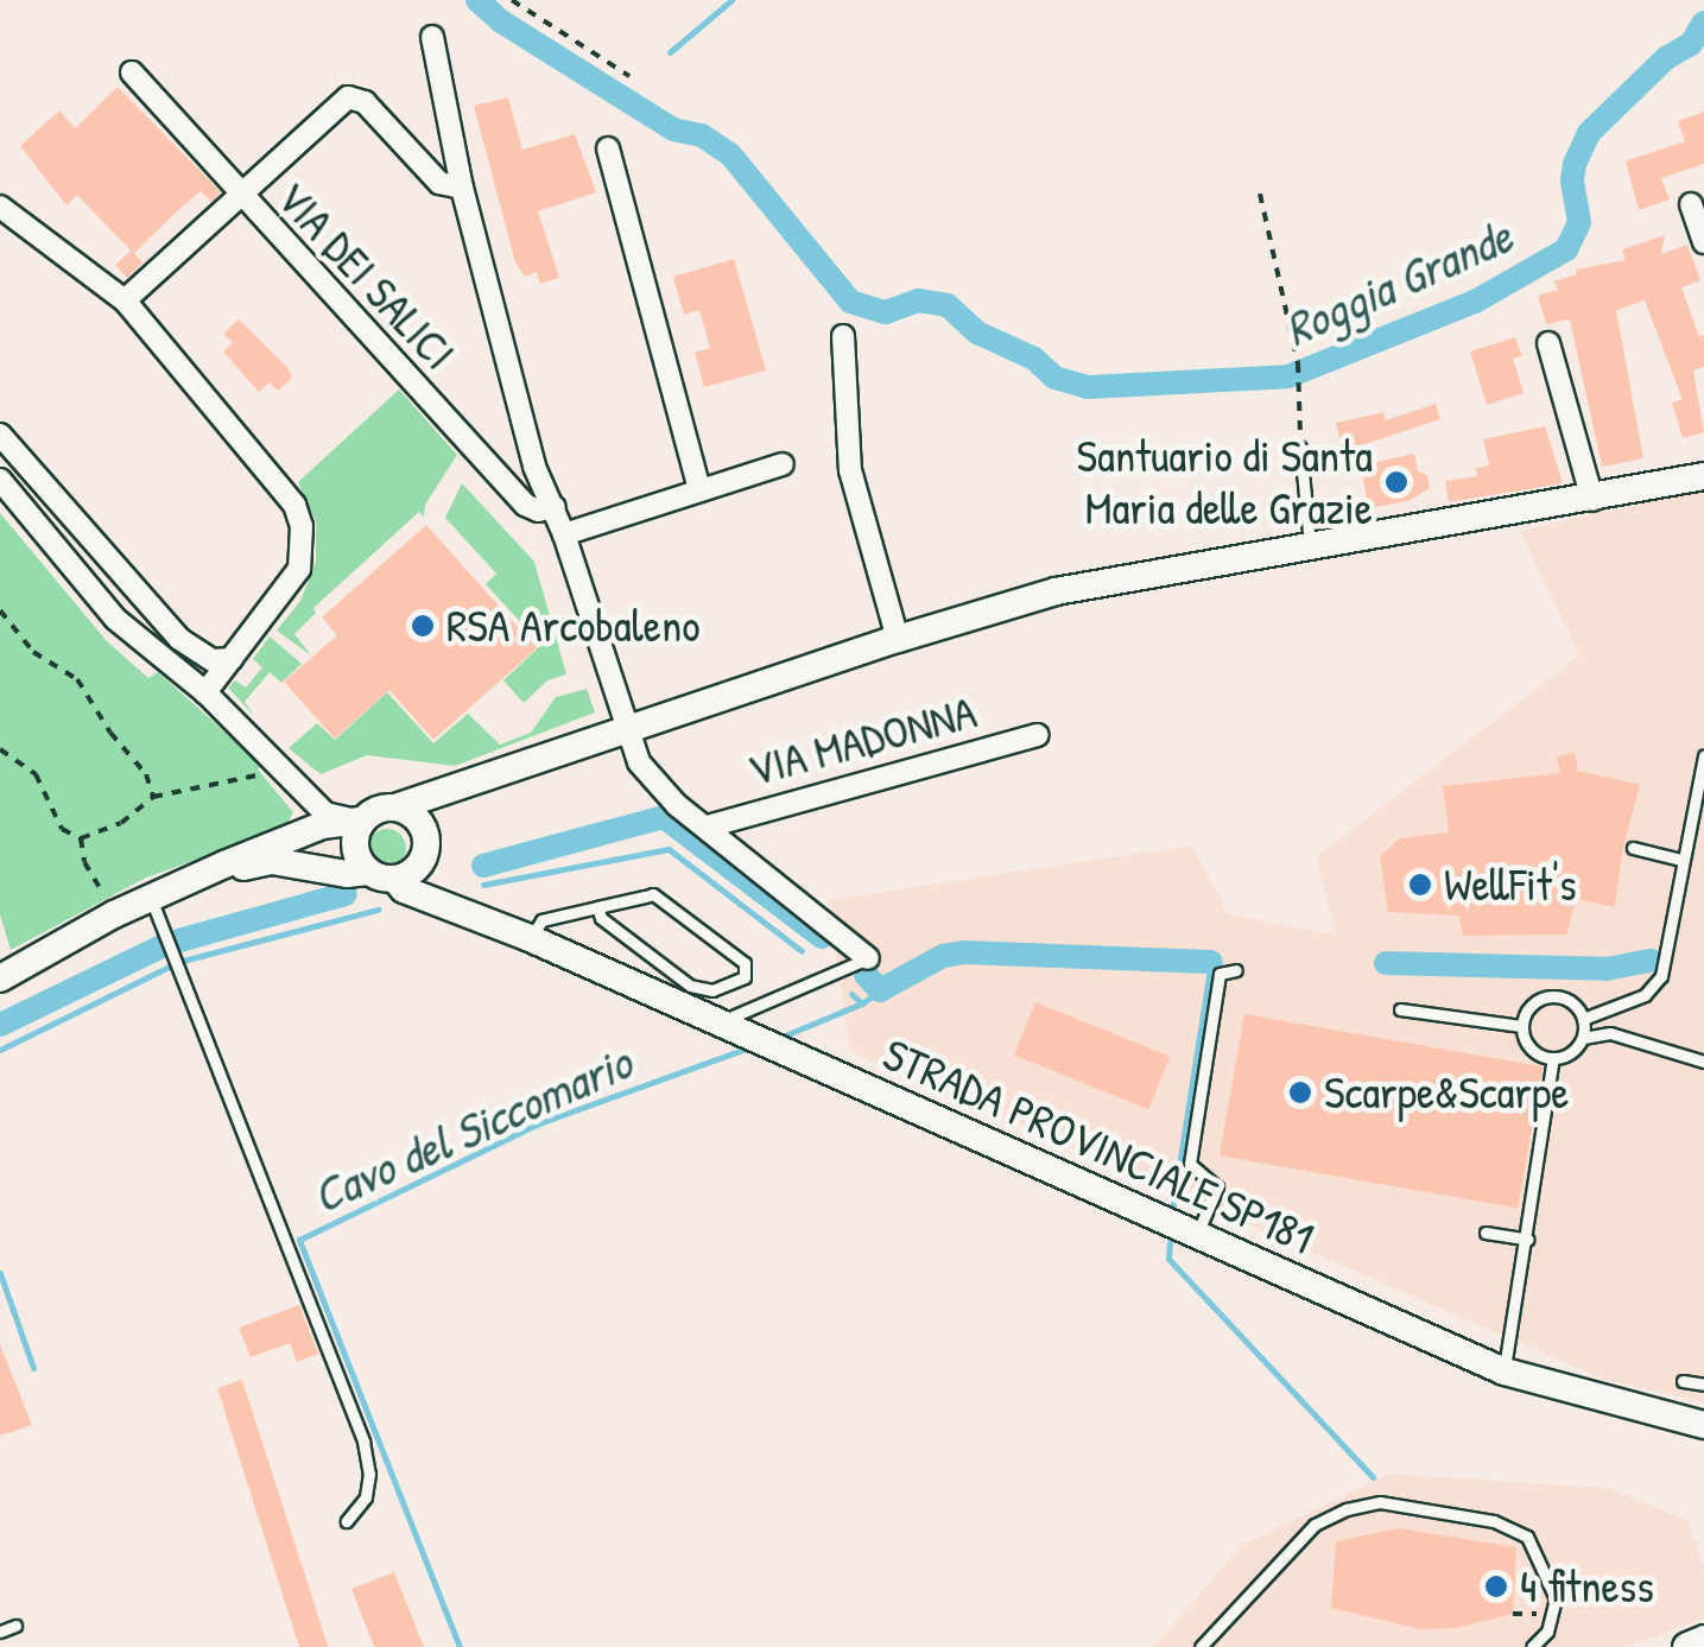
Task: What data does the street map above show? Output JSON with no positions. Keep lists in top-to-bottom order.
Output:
{
  "streets": {
    "street": ["VIA DEI SALICI", "VIA MADONNA", "STRADA PROVINCIALE SP181"]
  },
  "crossings": [
    ["VIA MADONNA", "STRADA PROVINCIALE SP181"]
  ],
  "water": ["Roggia Grande", "Cavo del Siccomario"],
  "places": [
    "Santuario di Santa Maria delle Grazie",
    "RSA Arcobaleno",
    "WellFit's",
    "Scarpe&Scarpe",
    "4 fitness"
  ]
}
